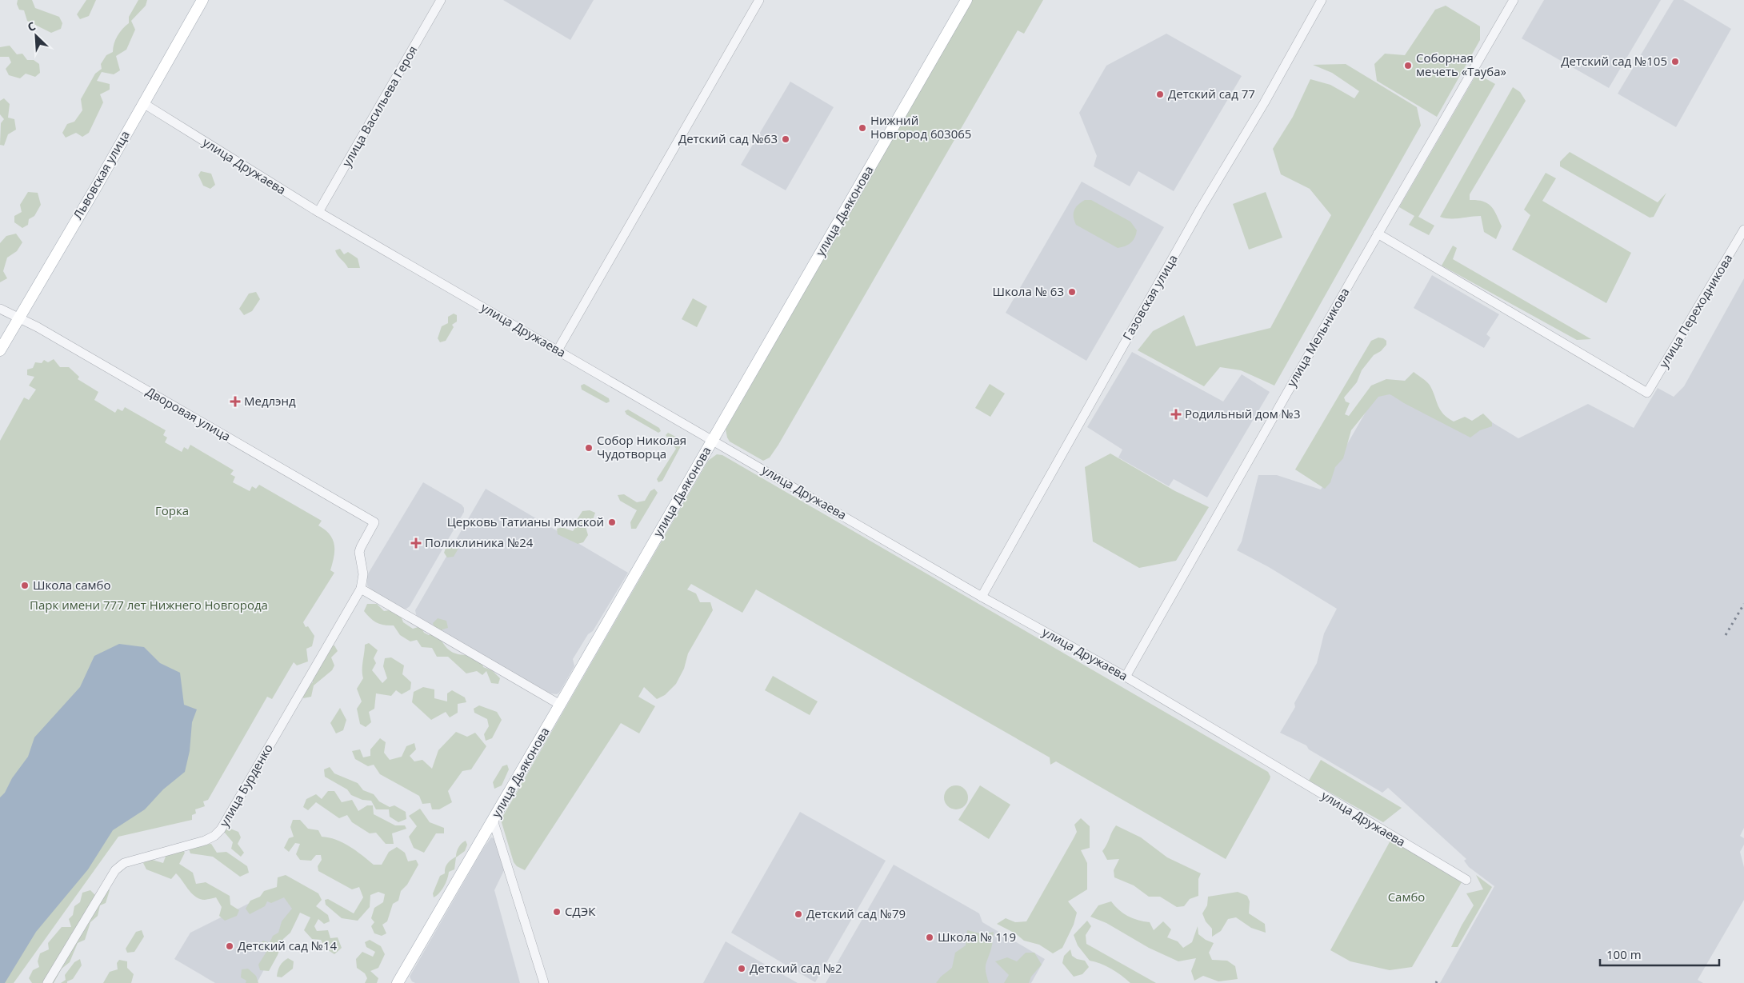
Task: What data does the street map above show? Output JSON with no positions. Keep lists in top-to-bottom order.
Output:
{
  "streets": {
    "main road": ["Львовская улица", "улица Дьяконова"],
    "street": [
      "улица Васильева Героя",
      "улица Дружаева",
      "Газовская улица",
      "улица Переходникова",
      "улица Мельникова",
      "Дворовая улица",
      "улица Бурденко"
    ]
  },
  "crossings": [
    ["улица Васильева Героя", "улица Дружаева"],
    ["улица Дружаева", "Львовская улица"],
    ["улица Дружаева", "улица Дьяконова"],
    ["улица Дружаева", "Газовская улица"],
    ["улица Дружаева", "улица Мельникова"],
    ["Львовская улица", "Дворовая улица"],
    ["улица Переходникова", "улица Мельникова"],
    ["Дворовая улица", "улица Бурденко"]
  ],
  "parks": ["Горка", "Парк имени 777 лет Нижнего Новгорода", "Самбо"],
  "places": {
    "other": [
      "Детский сад №105",
      "Соборная мечеть «Тауба»",
      "Детский сад 77",
      "Нижний Новгород 603065",
      "Детский сад №63",
      "Школа № 63",
      "Собор Николая Чудотворца",
      "Церковь Татианы Римской",
      "Школа самбо",
      "СДЭК",
      "Детский сад №79",
      "Школа № 119",
      "Детский сад №14",
      "Детский сад №2"
    ],
    "health": ["Медлэнд", "Родильный дом №3", "Поликлиника №24"]
  },
  "scale_bar": "100 m",
  "north": "top left"
}
